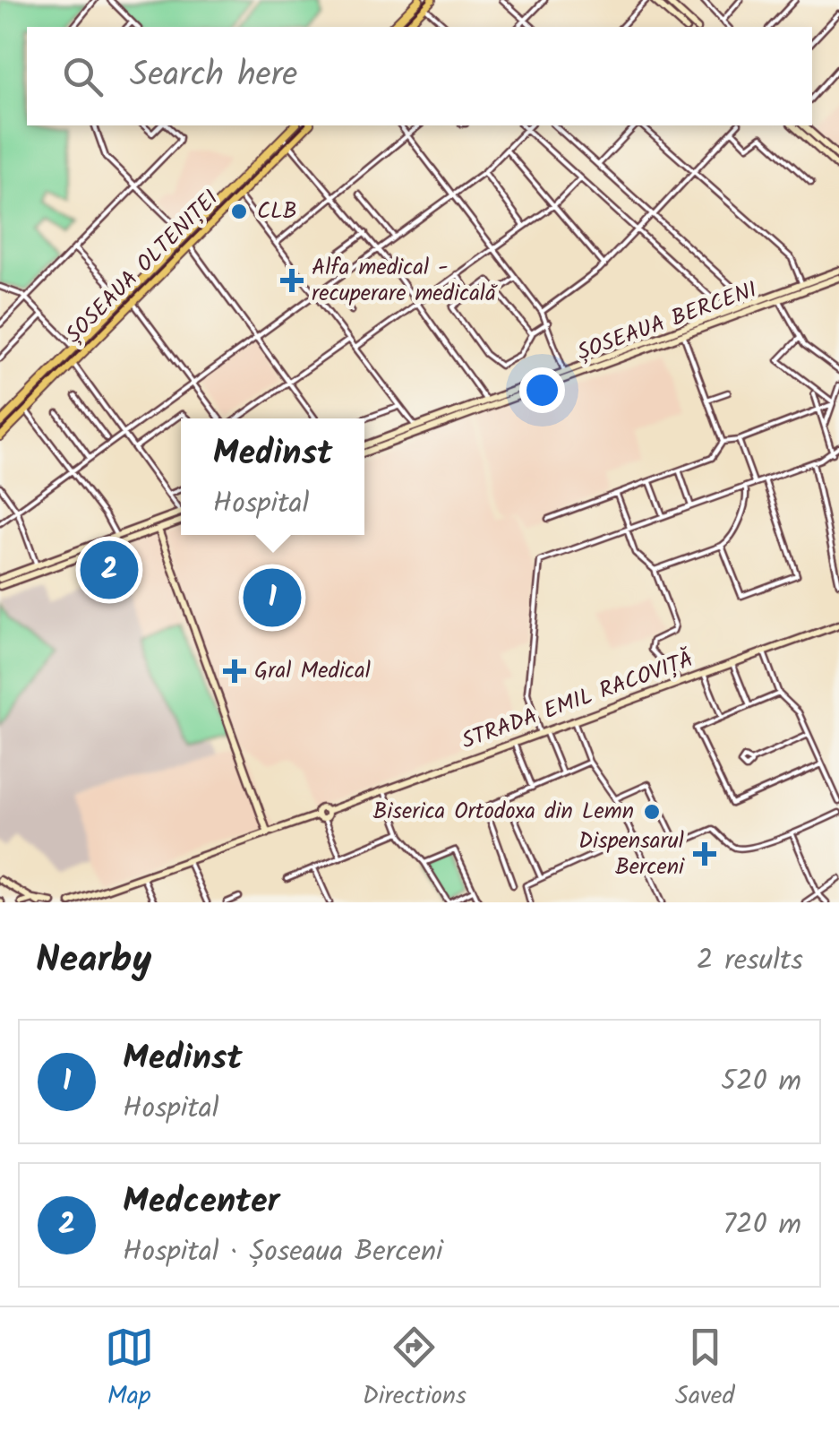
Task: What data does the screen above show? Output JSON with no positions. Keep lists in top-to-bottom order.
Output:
{
  "streets": {
    "main road": ["ȘOSEAUA OLTENIȚEI", "ȘOSEAUA BERCENI", "STRADA EMIL RACOVIȚĂ"]
  },
  "places": {
    "other": ["CLB", "Biserica Ortodoxa din Lemn"],
    "health": ["Alfa medical - recuperare medicală", "Gral Medical", "Dispensarul Berceni"]
  },
  "page": {
    "search": "Search here",
    "popup": ["Medinst", "Hospital"],
    "pins": ["2", "1"],
    "heading": ["Nearby", "2 results"],
    "list": [
      {
        "mark": "1",
        "name": "Medinst",
        "note": "Hospital",
        "value": "520 m"
      },
      {
        "mark": "2",
        "name": "Medcenter",
        "note": "Hospital · Șoseaua Berceni",
        "value": "720 m"
      }
    ],
    "nav": ["Map", "Directions", "Saved"]
  }
}
